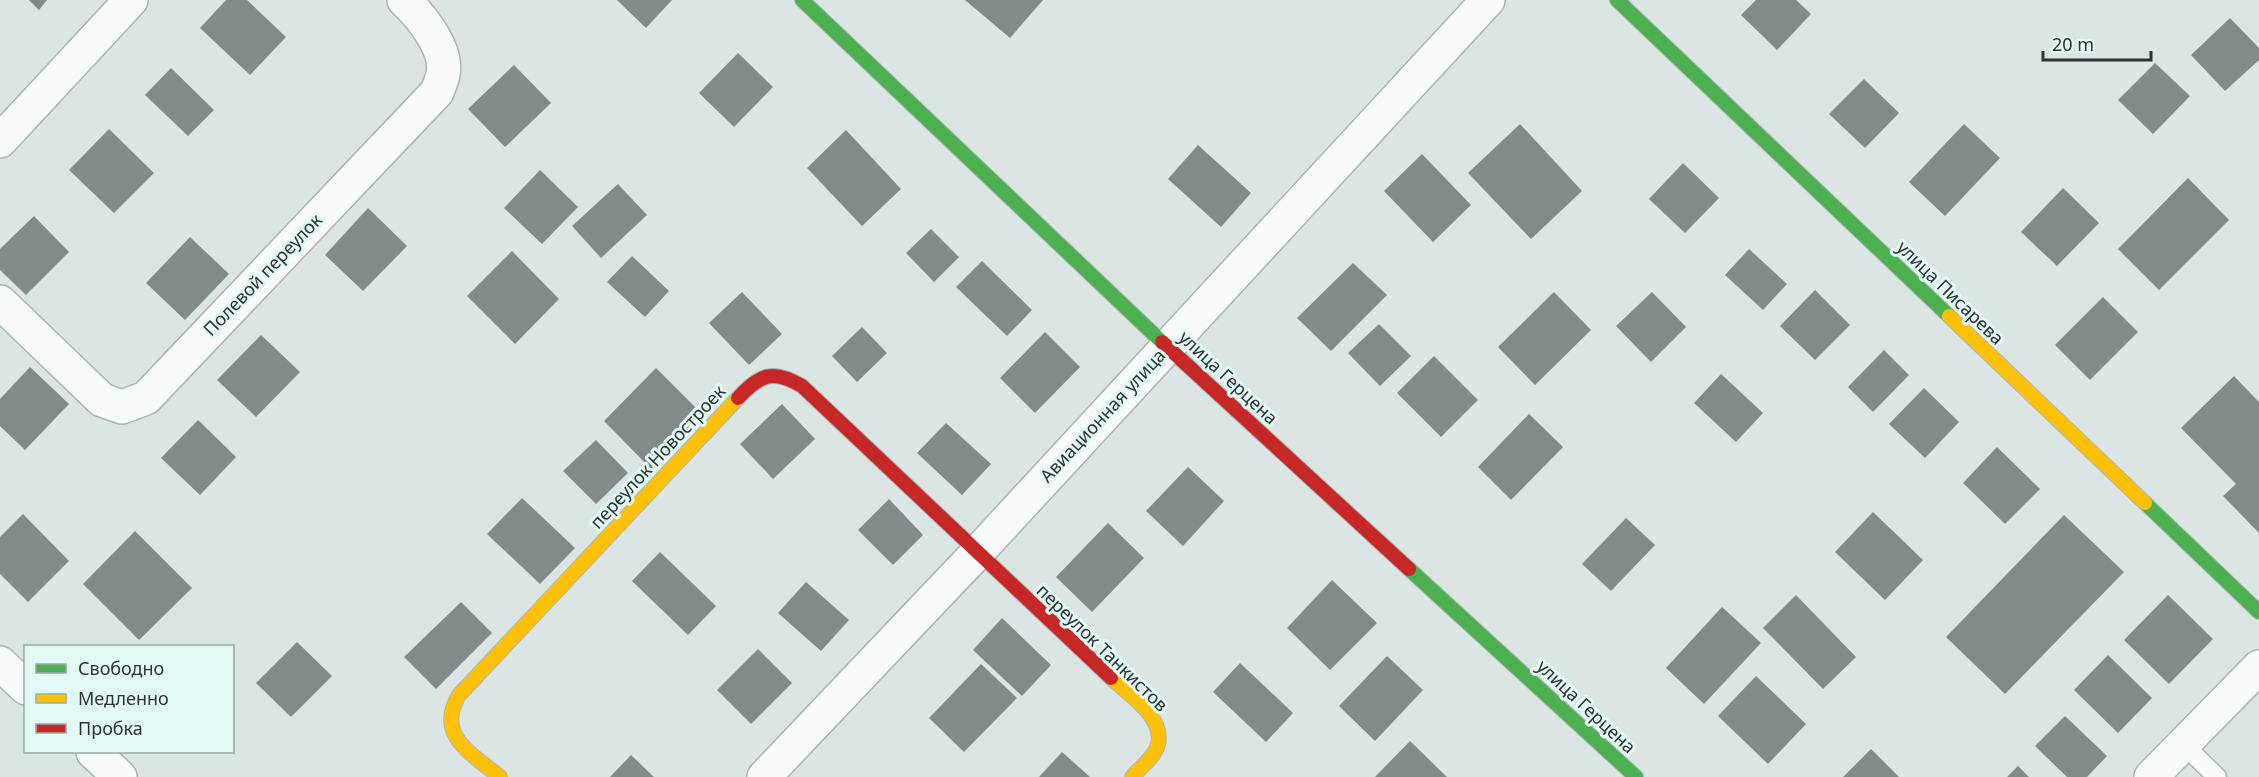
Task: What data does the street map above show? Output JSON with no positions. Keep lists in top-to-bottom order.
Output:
{
  "streets": {
    "street": [
      "Полевой переулок",
      "улица Писарева",
      "улица Герцена",
      "Авиационная улица",
      "переулок Новостроек",
      "переулок Танкистов"
    ]
  },
  "crossings": [
    ["улица Герцена", "Авиационная улица"],
    ["Авиационная улица", "переулок Новостроек"],
    ["Авиационная улица", "переулок Танкистов"],
    ["переулок Новостроек", "переулок Танкистов"]
  ],
  "legend": ["Свободно", "Медленно", "Пробка"],
  "scale_bar": "20 m"
}
